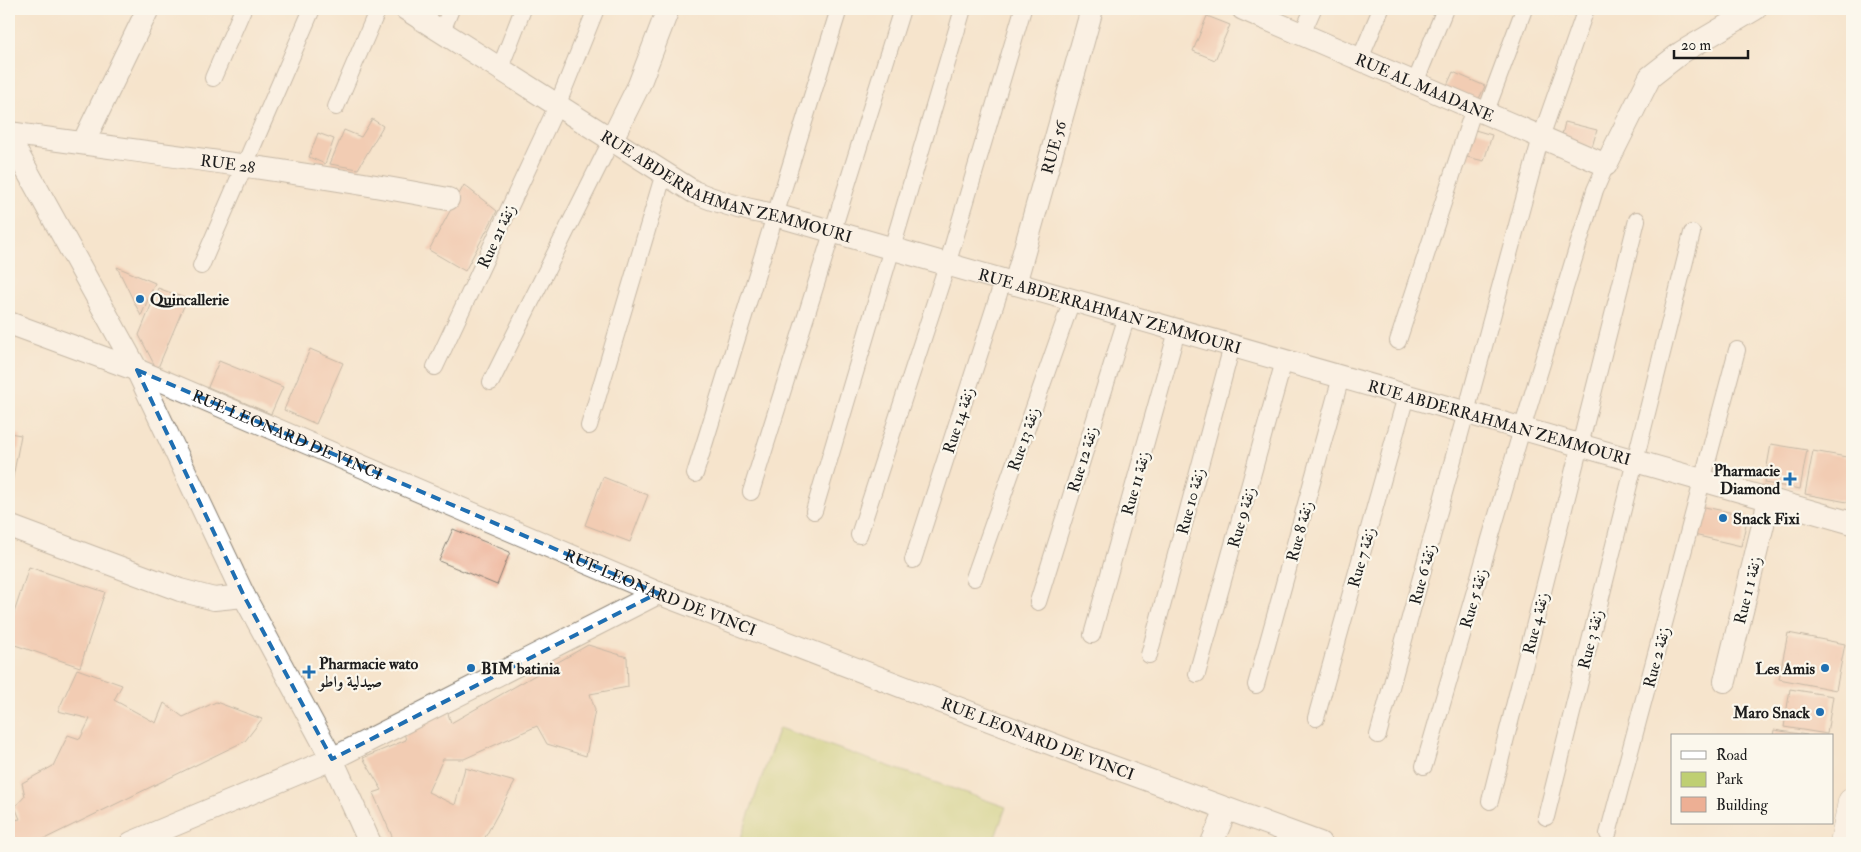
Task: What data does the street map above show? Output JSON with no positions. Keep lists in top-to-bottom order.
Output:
{
  "streets": {
    "street": [
      "RUE AL MAADANE",
      "RUE 56",
      "RUE 28",
      "RUE ABDERRAHMAN ZEMMOURI",
      "Rue 21 زنقة",
      "Rue 14 زنقة",
      "RUE LEONARD DE VINCI",
      "Rue 13 زنقة",
      "Rue 12 زنقة",
      "Rue 11 زنقة",
      "Rue 10 زنقة",
      "Rue 9 زنقة",
      "Rue 8 زنقة",
      "Rue 7 زنقة",
      "Rue 6 زنقة",
      "Rue 1 زنقة 1",
      "Rue 5 زنقة",
      "Rue 4 زنقة",
      "Rue 3 زنقة",
      "Rue 2 زنقة"
    ]
  },
  "crossings": [
    ["RUE AL MAADANE", "Rue 6 زنقة"],
    ["RUE AL MAADANE", "Rue 5 زنقة"],
    ["RUE 56", "RUE ABDERRAHMAN ZEMMOURI"],
    ["RUE 56", "Rue 14 زنقة"],
    ["RUE ABDERRAHMAN ZEMMOURI", "Rue 21 زنقة"],
    ["RUE ABDERRAHMAN ZEMMOURI", "Rue 14 زنقة"],
    ["RUE ABDERRAHMAN ZEMMOURI", "Rue 13 زنقة"],
    ["RUE ABDERRAHMAN ZEMMOURI", "Rue 12 زنقة"],
    ["RUE ABDERRAHMAN ZEMMOURI", "Rue 11 زنقة"],
    ["RUE ABDERRAHMAN ZEMMOURI", "Rue 10 زنقة"],
    ["RUE ABDERRAHMAN ZEMMOURI", "Rue 9 زنقة"],
    ["RUE ABDERRAHMAN ZEMMOURI", "Rue 8 زنقة"],
    ["RUE ABDERRAHMAN ZEMMOURI", "Rue 7 زنقة"],
    ["RUE ABDERRAHMAN ZEMMOURI", "Rue 6 زنقة"],
    ["RUE ABDERRAHMAN ZEMMOURI", "Rue 1 زنقة 1"],
    ["RUE ABDERRAHMAN ZEMMOURI", "Rue 5 زنقة"],
    ["RUE ABDERRAHMAN ZEMMOURI", "Rue 4 زنقة"],
    ["RUE ABDERRAHMAN ZEMMOURI", "Rue 3 زنقة"],
    ["RUE ABDERRAHMAN ZEMMOURI", "Rue 2 زنقة"]
  ],
  "places": {
    "other": [
      "Quincallerie",
      "Snack Fixi",
      "BIM batinia",
      "Les Amis",
      "Maro Snack"
    ],
    "health": ["Pharmacie Diamond", "Pharmacie wato صيدلية واطو"]
  },
  "legend": ["Road", "Park", "Building"],
  "scale_bar": "20 m"
}
